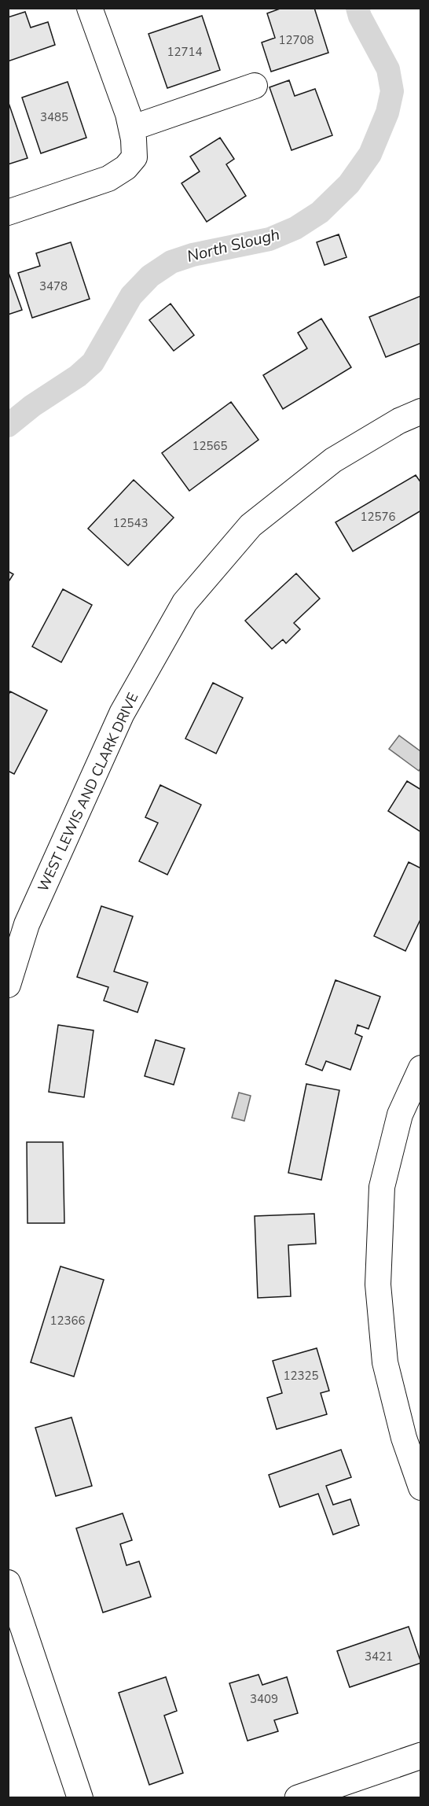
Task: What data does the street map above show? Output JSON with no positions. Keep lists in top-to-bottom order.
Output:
{
  "streets": {
    "street": ["WEST LEWIS AND CLARK DRIVE"]
  },
  "water": ["North Slough"],
  "house_numbers": [
    "12708",
    "12714",
    "3485",
    "3478",
    "12565",
    "12576",
    "12543",
    "12366",
    "12325",
    "3421",
    "3409"
  ]
}
